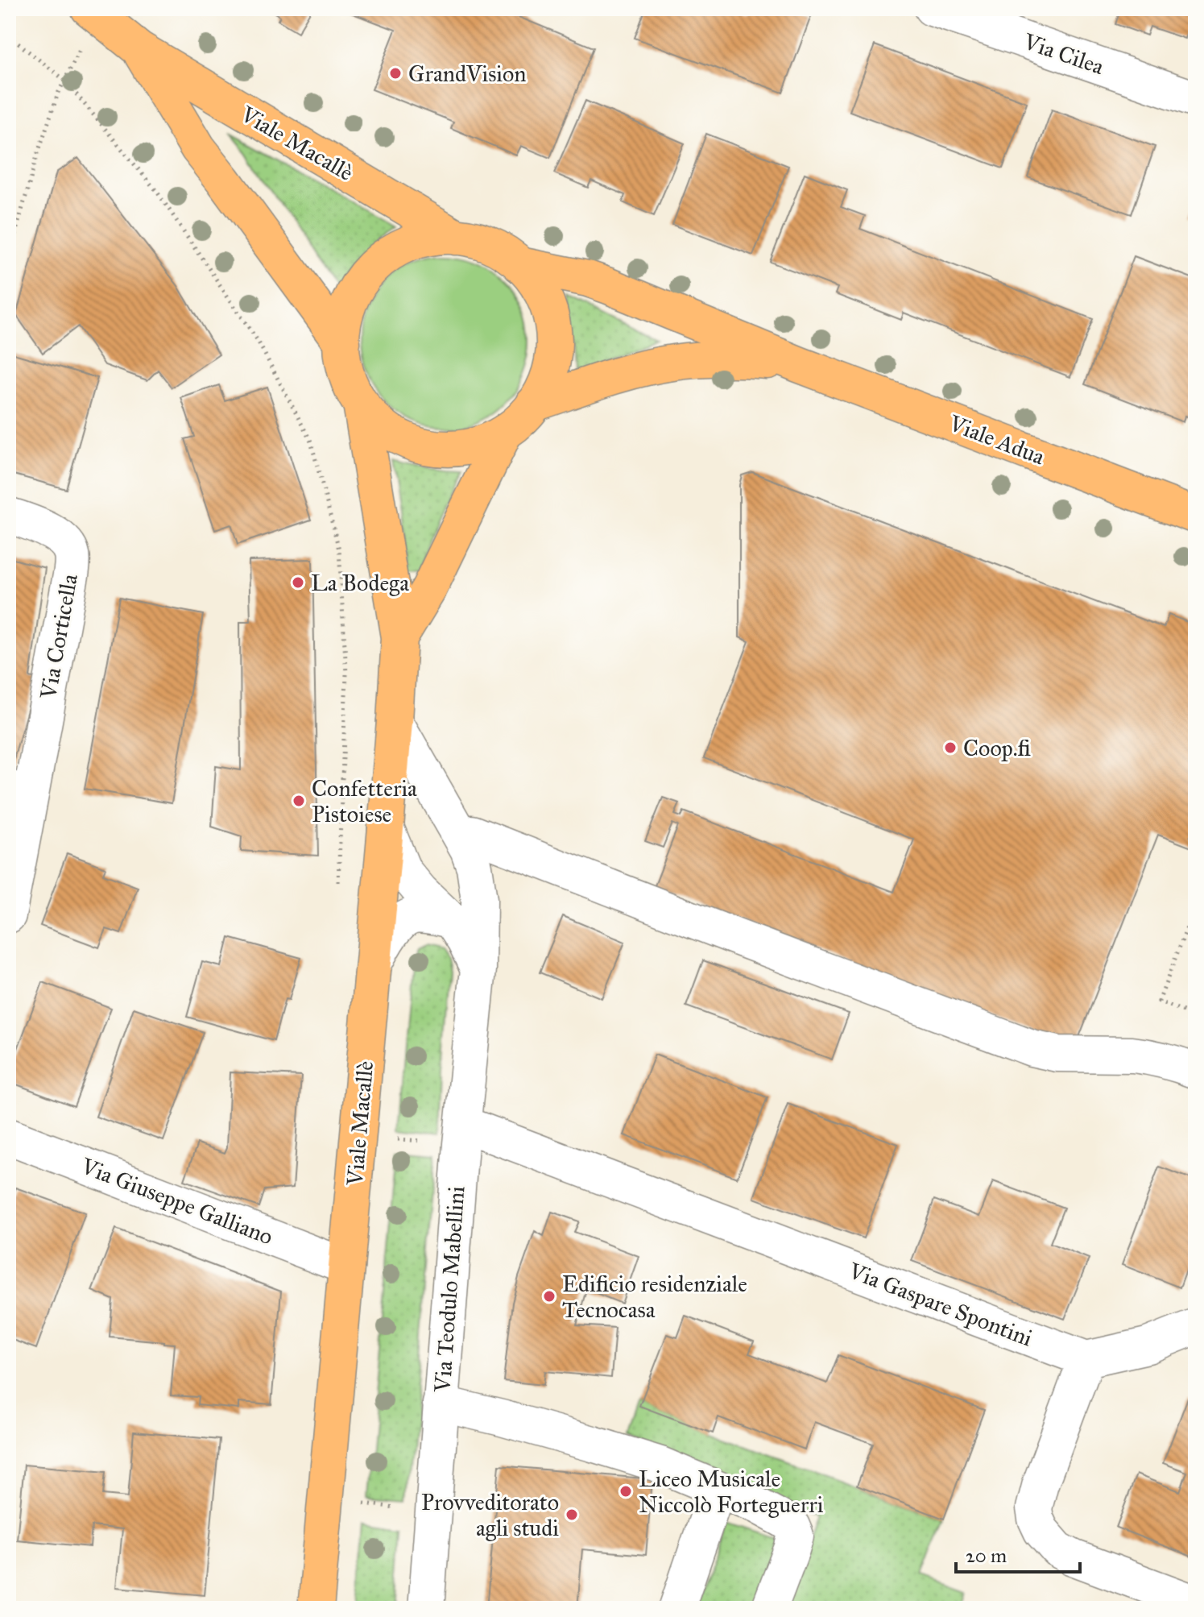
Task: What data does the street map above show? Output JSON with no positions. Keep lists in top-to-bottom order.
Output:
{
  "streets": {
    "main road": ["Viale Macallè", "Viale Adua"],
    "street": [
      "Via Cilea",
      "Via Corticella",
      "Via Giuseppe Galliano",
      "Via Teodulo Mabellini",
      "Via Gaspare Spontini"
    ]
  },
  "crossings": [
    ["Viale Macallè", "Viale Adua"],
    ["Viale Macallè", "Via Giuseppe Galliano"],
    ["Viale Macallè", "Via Teodulo Mabellini"],
    ["Via Teodulo Mabellini", "Via Gaspare Spontini"]
  ],
  "places": [
    "GrandVision",
    "La Bodega",
    "Coop.fi",
    "Confetteria Pistoiese",
    "Edificio residenziale Tecnocasa",
    "Liceo Musicale Niccolò Forteguerri",
    "Provveditorato agli studi"
  ],
  "scale_bar": "20 m"
}
